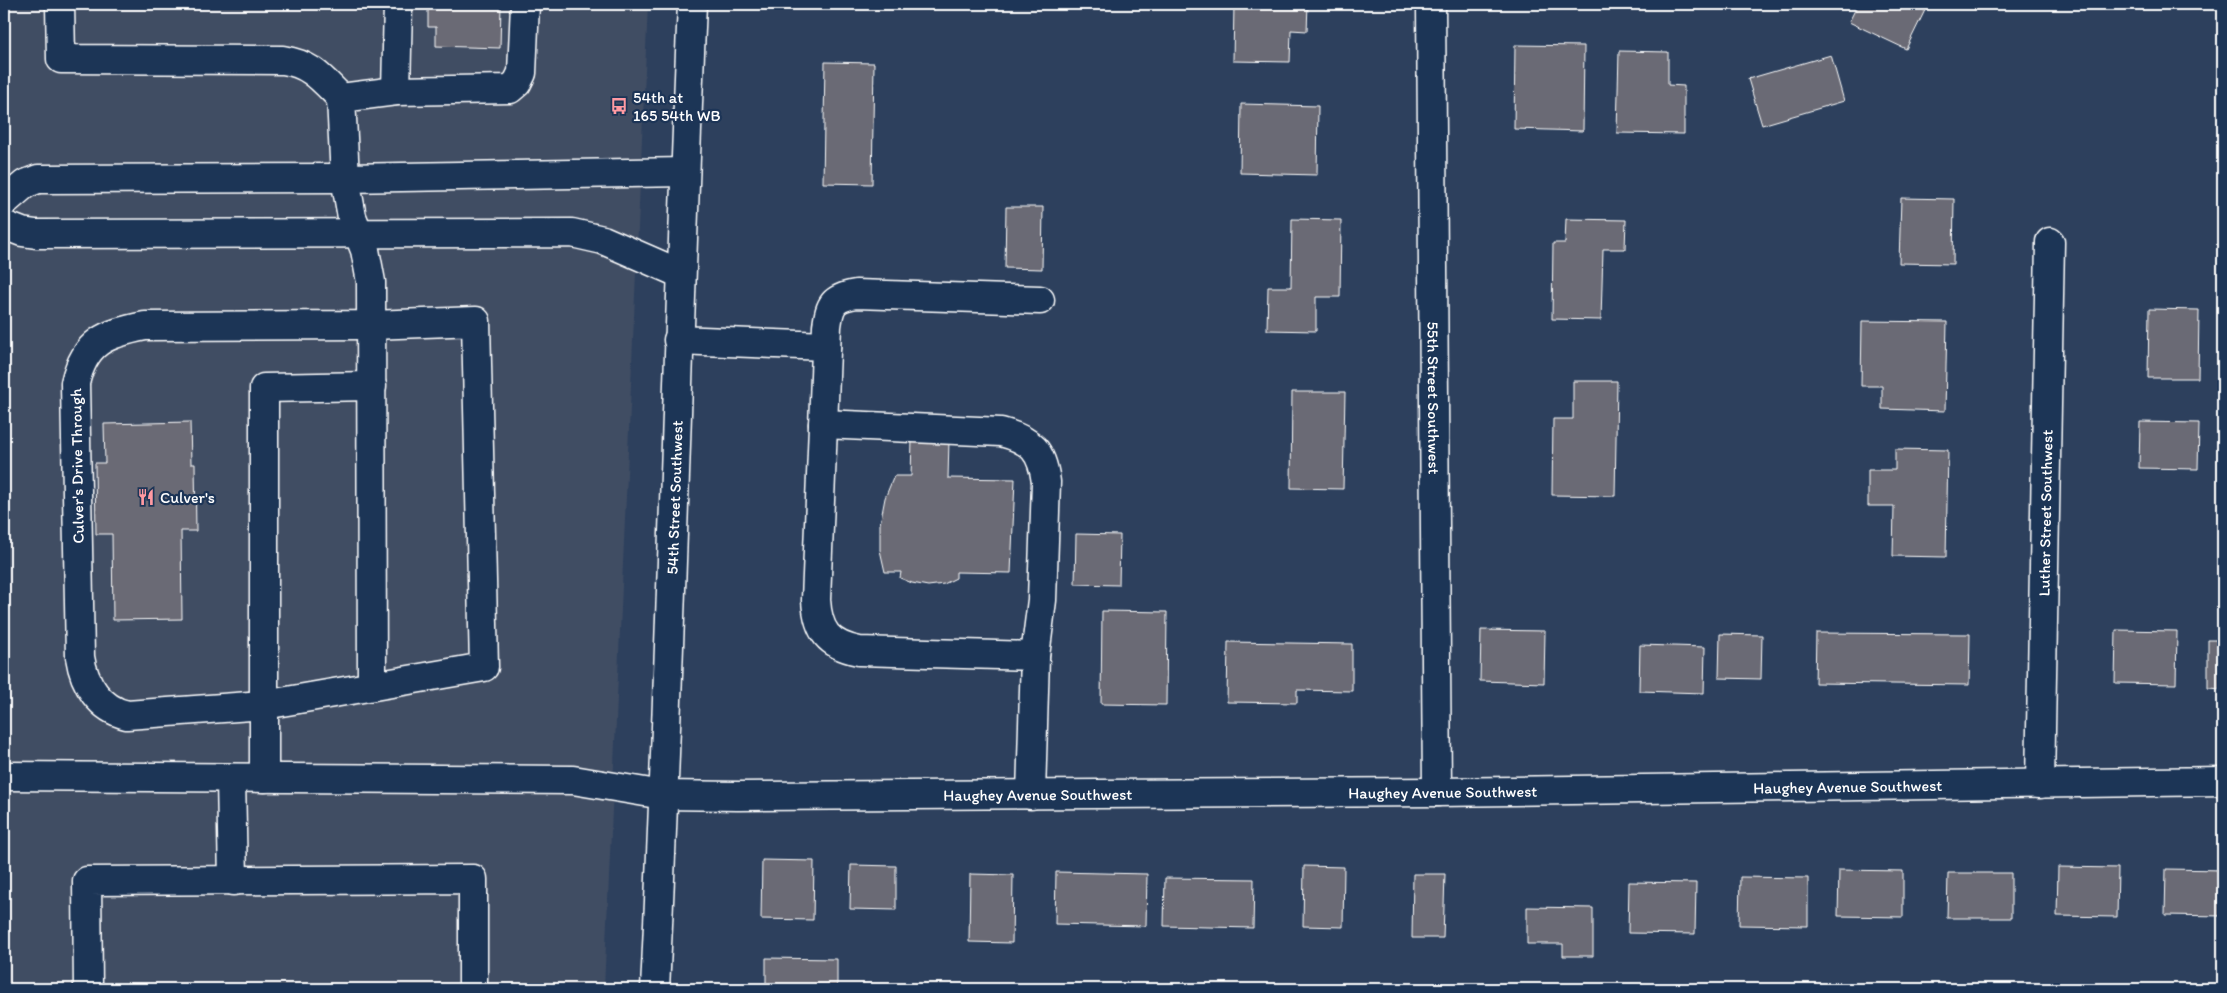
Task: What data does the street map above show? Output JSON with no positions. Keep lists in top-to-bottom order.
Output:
{
  "streets": {
    "street": [
      "55th Street Southwest",
      "Culver's Drive Through",
      "54th Street Southwest",
      "Luther Street Southwest",
      "Haughey Avenue Southwest"
    ]
  },
  "crossings": [
    ["55th Street Southwest", "Haughey Avenue Southwest"],
    ["54th Street Southwest", "Haughey Avenue Southwest"],
    ["Luther Street Southwest", "Haughey Avenue Southwest"]
  ],
  "places": {
    "bus stop": ["54th at 165 54th WB"],
    "restaurant": ["Culver's"]
  }
}
